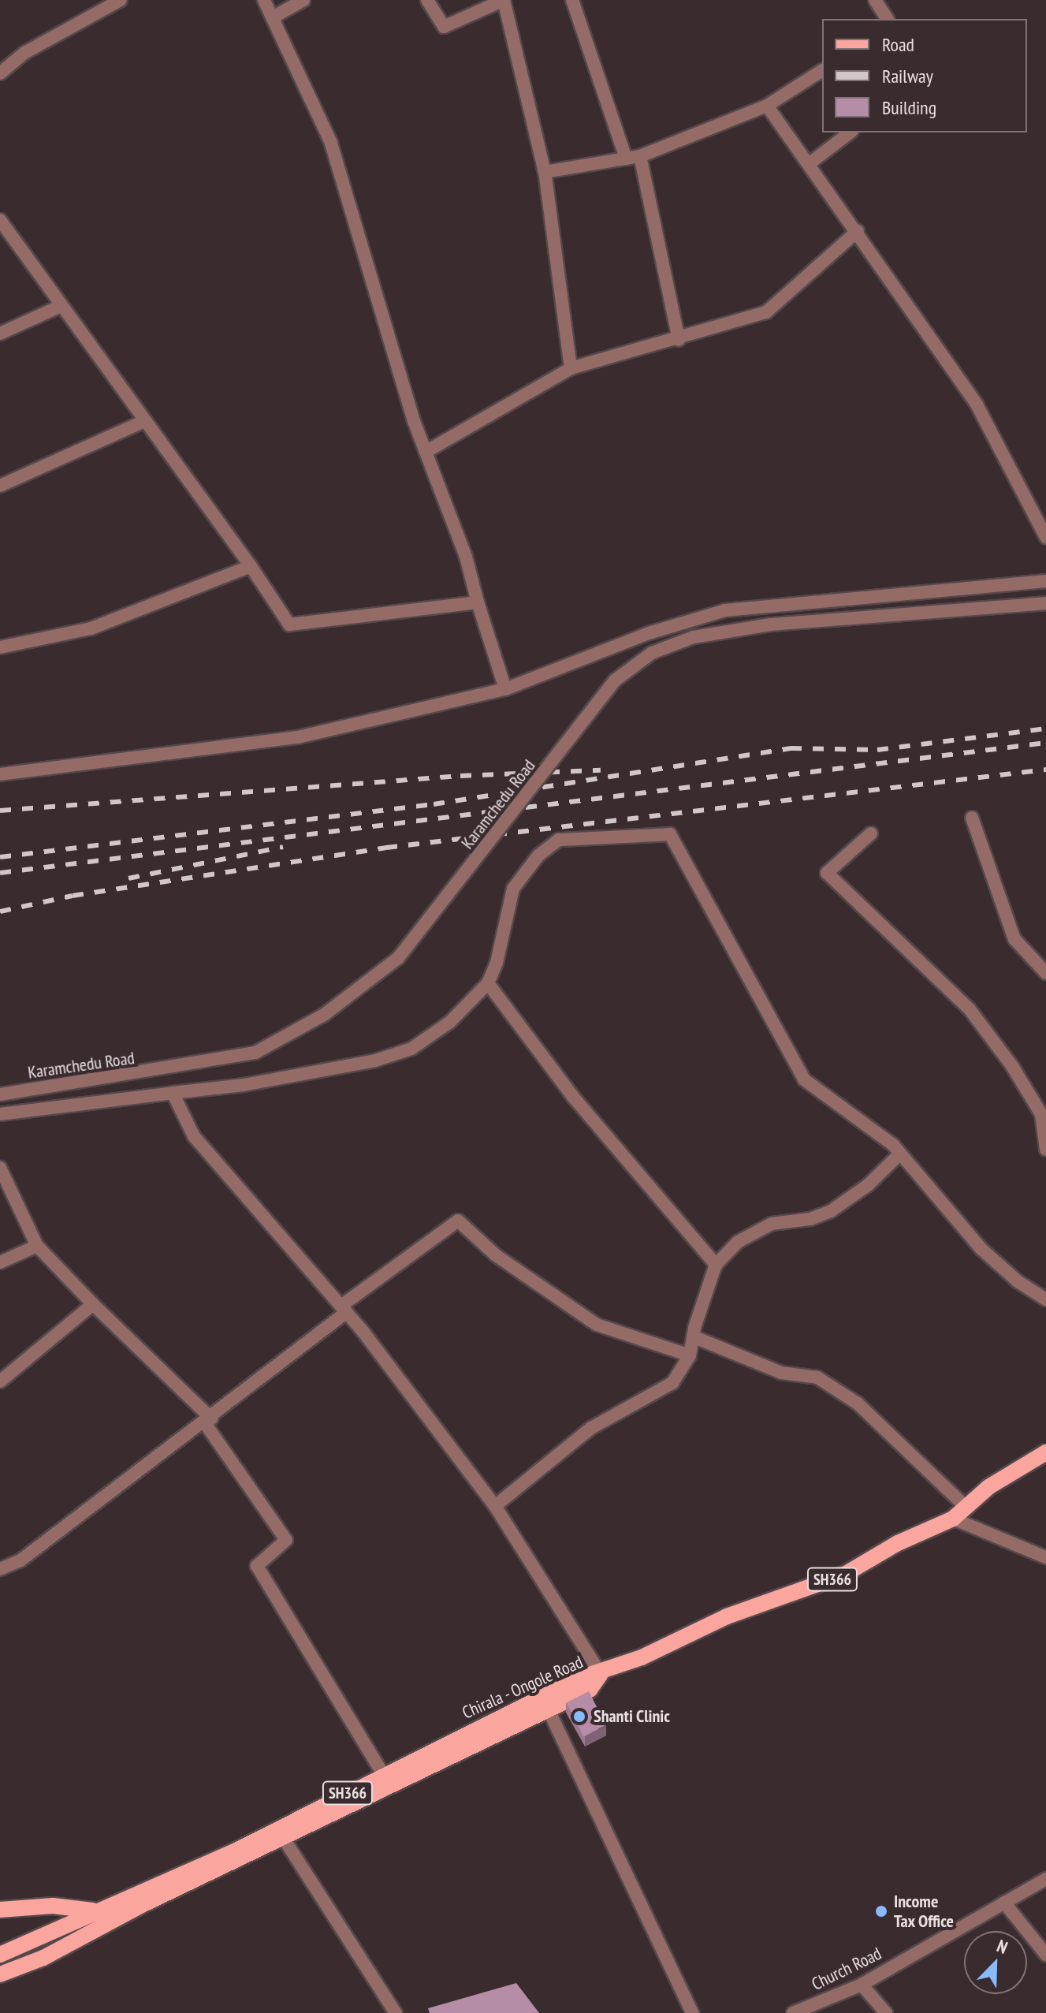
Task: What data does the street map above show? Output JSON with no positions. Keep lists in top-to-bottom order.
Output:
{
  "streets": {
    "main road": ["SH366", "Chirala - Ongole Road"],
    "street": ["Karamchedu Road", "Church Road"]
  },
  "crossings": [
    ["SH366", "Chirala - Ongole Road"]
  ],
  "places": ["Shanti Clinic", "Income Tax Office"],
  "legend": ["Road", "Railway", "Building"],
  "north": "top right"
}
